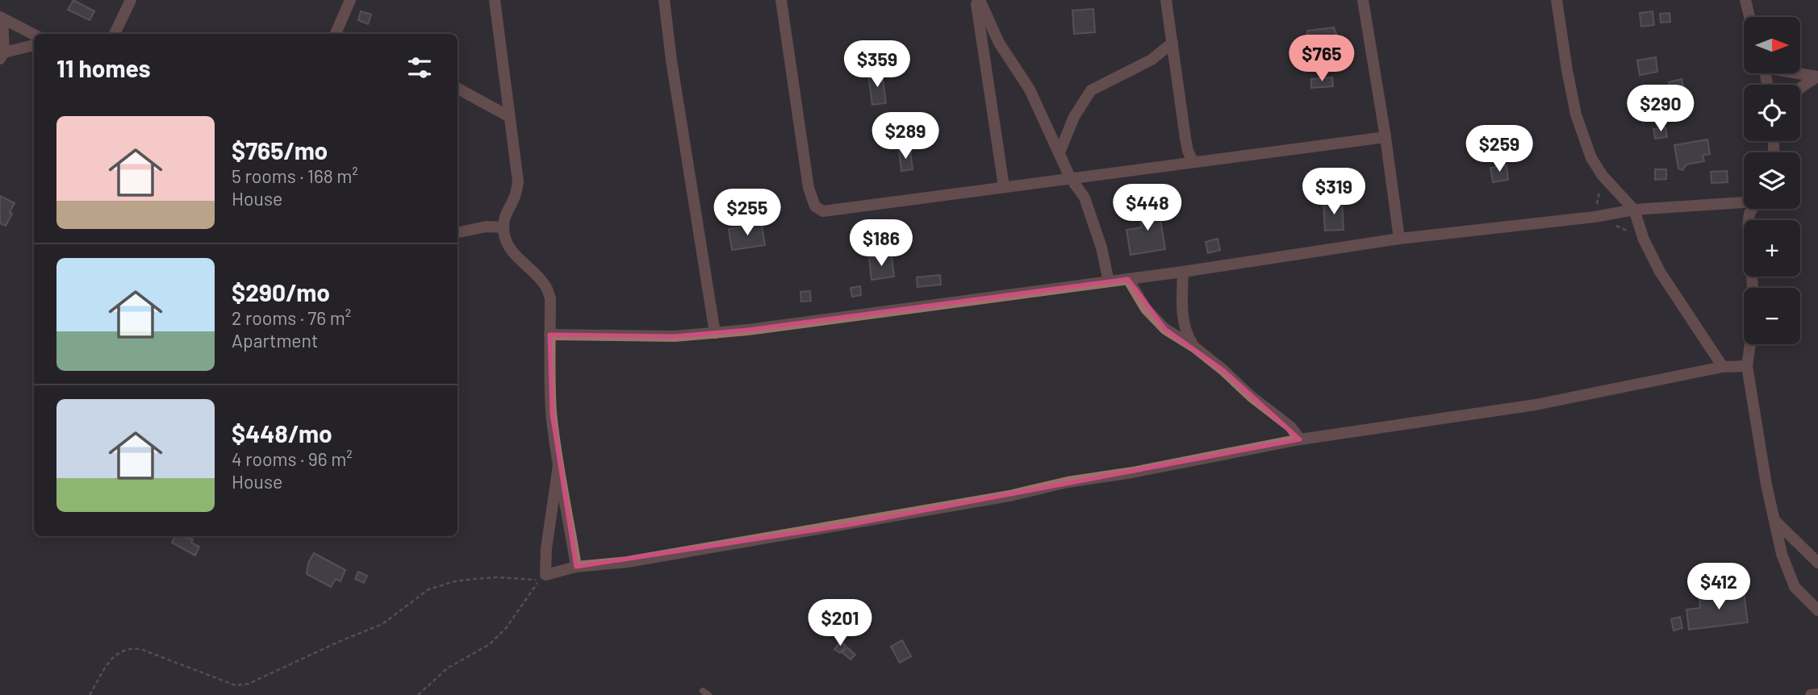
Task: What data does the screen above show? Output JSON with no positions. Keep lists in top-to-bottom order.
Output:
{
  "north": "right",
  "page": {
    "map_buttons": ["+", "−"],
    "heading": "11 homes",
    "price": [
      "$765",
      "$359",
      "$290",
      "$289",
      "$259",
      "$319",
      "$448",
      "$255",
      "$186",
      "$412",
      "$201"
    ],
    "list": [
      {
        "name": "$765/mo",
        "note": "5 rooms · 168 m² · House"
      },
      {
        "name": "$290/mo",
        "note": "2 rooms · 76 m² · Apartment"
      },
      {
        "name": "$448/mo",
        "note": "4 rooms · 96 m² · House"
      }
    ]
  }
}
